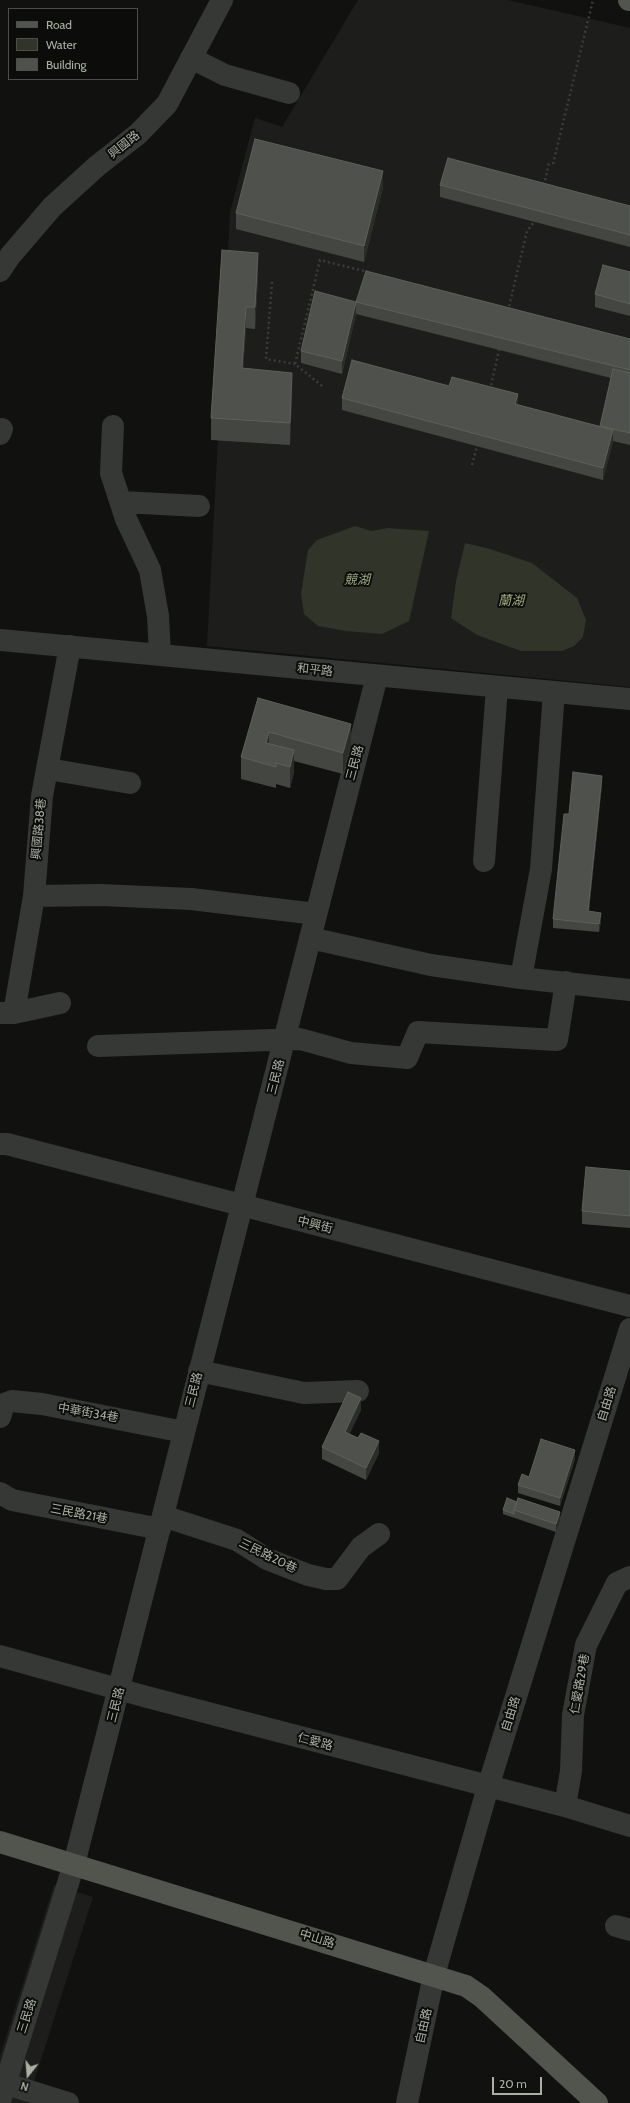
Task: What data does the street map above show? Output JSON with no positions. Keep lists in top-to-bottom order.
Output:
{
  "streets": {
    "main road": ["中山路"],
    "street": [
      "興國路",
      "和平路",
      "三民路",
      "興國路38巷",
      "中興街",
      "自由路",
      "中華街34巷",
      "三民路21巷",
      "三民路20巷",
      "仁愛路29巷",
      "仁愛路"
    ]
  },
  "crossings": [
    ["和平路", "三民路"],
    ["和平路", "興國路38巷"],
    ["三民路", "中興街"],
    ["三民路", "中華街34巷"],
    ["三民路", "三民路21巷"],
    ["三民路", "三民路20巷"],
    ["三民路", "仁愛路"],
    ["三民路", "中山路"],
    ["自由路", "仁愛路"],
    ["自由路", "中山路"],
    ["三民路21巷", "三民路20巷"],
    ["仁愛路29巷", "仁愛路"]
  ],
  "water": ["競湖", "蘭湖"],
  "legend": ["Road", "Water", "Building"],
  "scale_bar": "20 m",
  "north": "bottom"
}
